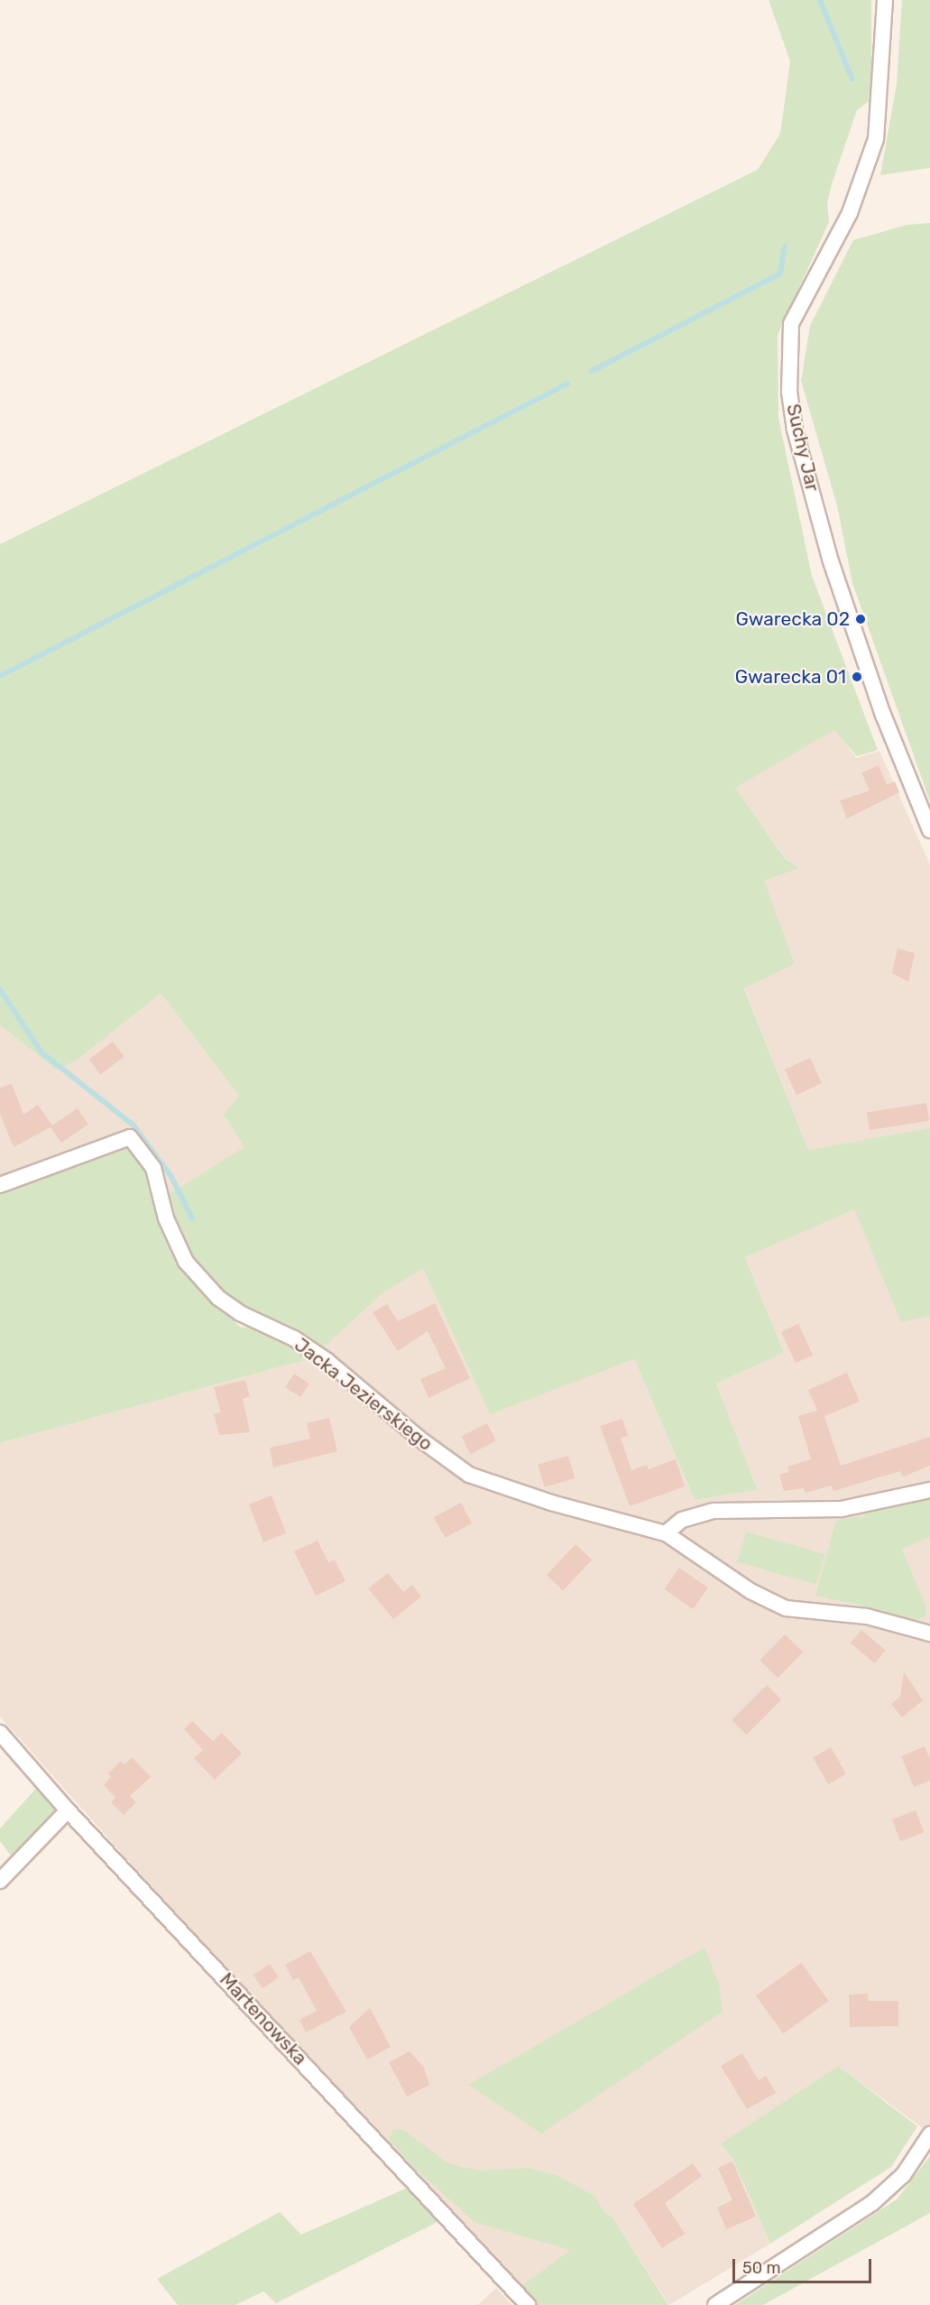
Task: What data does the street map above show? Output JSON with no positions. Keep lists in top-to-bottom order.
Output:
{
  "streets": {
    "street": ["Suchy Jar", "Jacka Jezierskiego", "Martenowska"]
  },
  "places": ["Gwarecka 02", "Gwarecka 01"],
  "scale_bar": "50 m"
}
